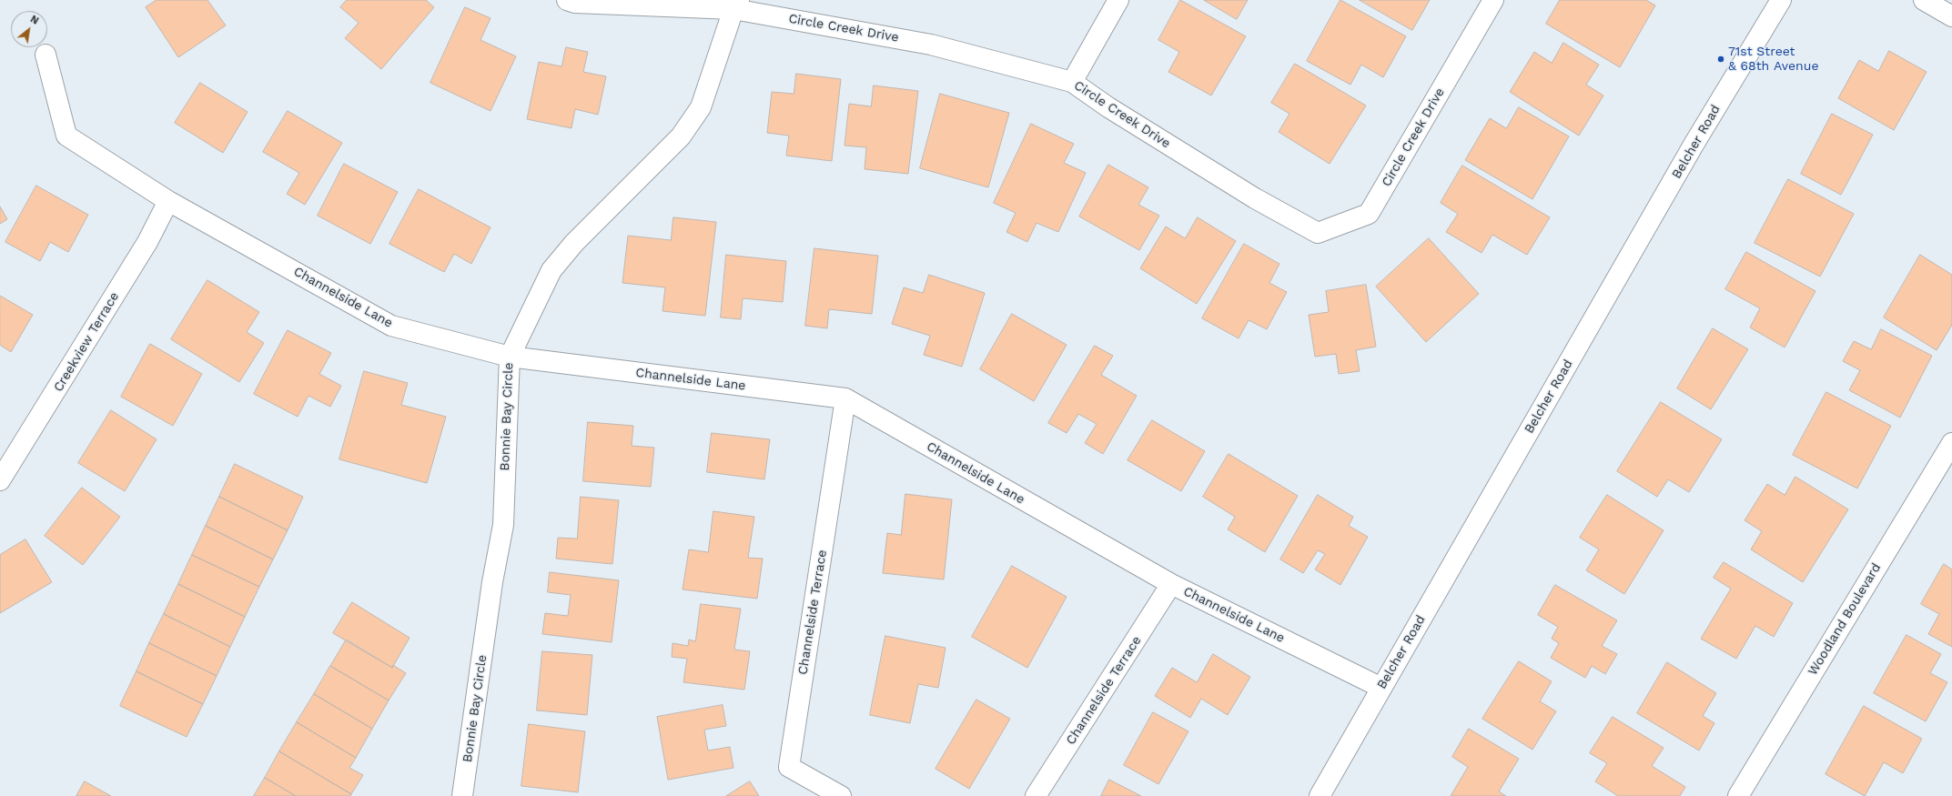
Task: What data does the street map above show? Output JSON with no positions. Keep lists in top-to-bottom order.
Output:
{
  "streets": {
    "street": [
      "Circle Creek Drive",
      "Belcher Road",
      "Channelside Lane",
      "Creekview Terrace",
      "Bonnie Bay Circle",
      "Channelside Terrace",
      "Woodland Boulevard"
    ]
  },
  "crossings": [
    ["Circle Creek Drive", "Bonnie Bay Circle"],
    ["Belcher Road", "Channelside Lane"],
    ["Channelside Lane", "Creekview Terrace"],
    ["Channelside Lane", "Bonnie Bay Circle"],
    ["Channelside Lane", "Channelside Terrace"]
  ],
  "places": ["71st Street & 68th Avenue"],
  "north": "top right"
}
